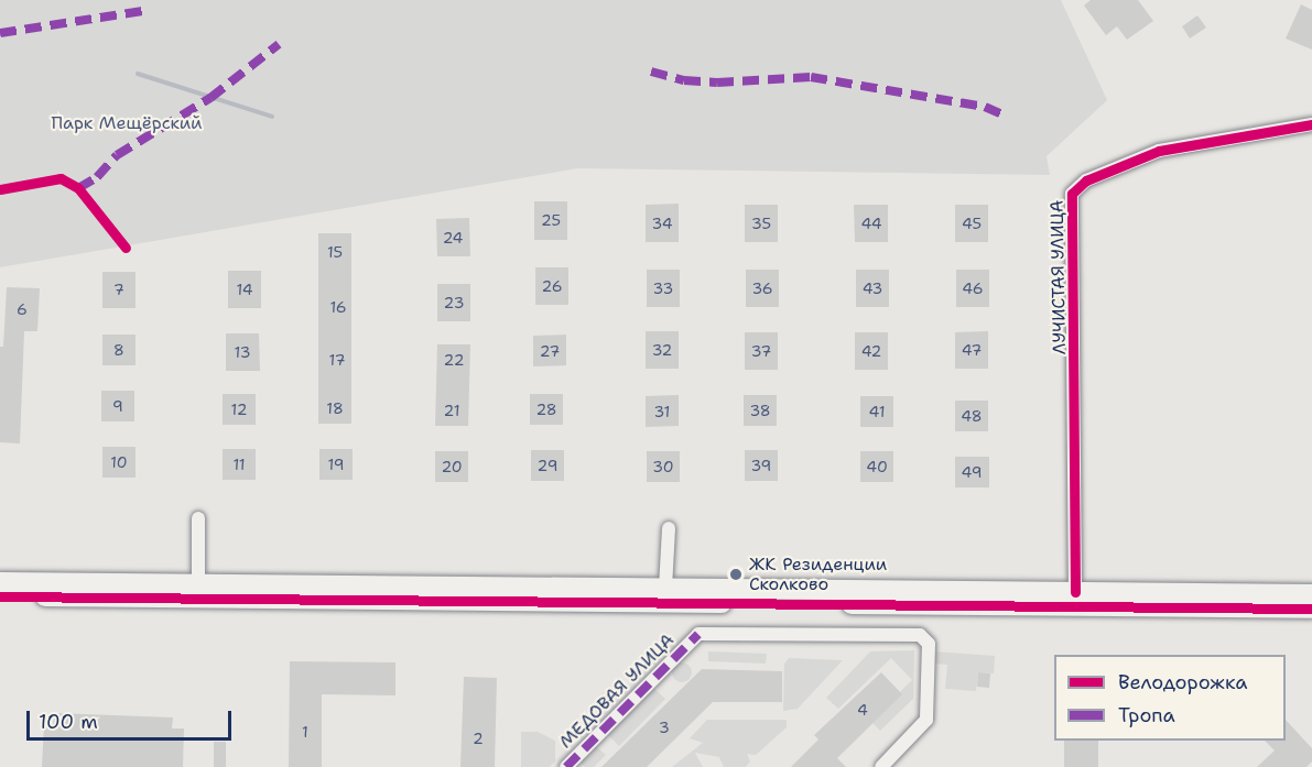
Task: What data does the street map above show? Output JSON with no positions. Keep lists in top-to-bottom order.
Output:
{
  "streets": {
    "street": ["ЛУЧИСТАЯ УЛИЦА", "МЕДОВАЯ УЛИЦА"]
  },
  "parks": ["Парк Мещёрский"],
  "places": ["ЖК Резиденции Сколково"],
  "house_numbers": [
    "25",
    "34",
    "35",
    "44",
    "45",
    "24",
    "15",
    "26",
    "33",
    "36",
    "43",
    "46",
    "7",
    "14",
    "23",
    "16",
    "6",
    "8",
    "32",
    "47",
    "27",
    "37",
    "42",
    "13",
    "17",
    "22",
    "9",
    "18",
    "12",
    "28",
    "21",
    "38",
    "31",
    "41",
    "48",
    "10",
    "11",
    "19",
    "29",
    "39",
    "20",
    "30",
    "40",
    "49",
    "4",
    "3",
    "1",
    "2"
  ],
  "legend": ["Велодорожка", "Тропа"],
  "scale_bar": "100 m"
}
